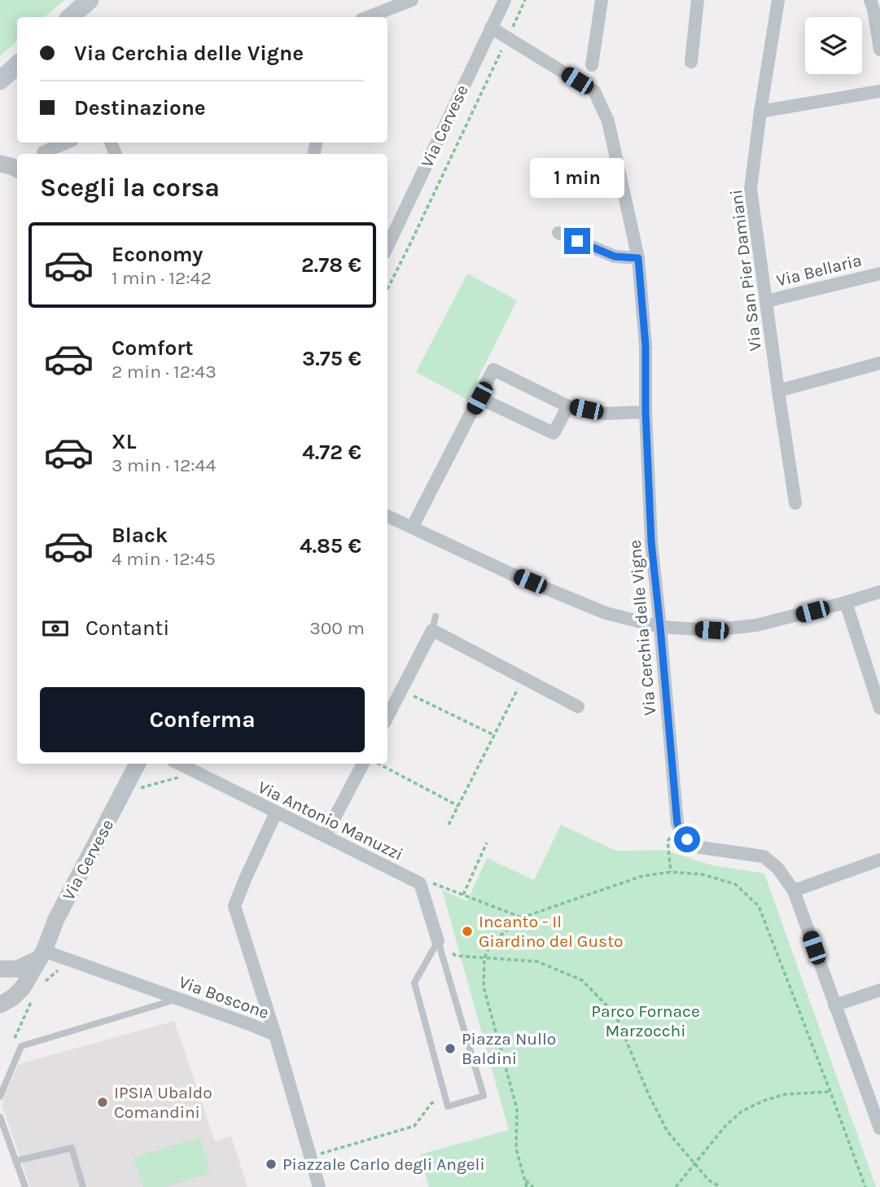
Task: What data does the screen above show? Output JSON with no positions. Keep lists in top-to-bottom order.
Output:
{
  "streets": {
    "street": [
      "Via Cervese",
      "Via San Pier Damiani",
      "Via Bellaria",
      "Via Cerchia delle Vigne",
      "Via Antonio Manuzzi",
      "Via Boscone"
    ]
  },
  "crossings": [
    ["Via Cervese", "Via Cerchia delle Vigne"],
    ["Via Cervese", "Via Boscone"],
    ["Via San Pier Damiani", "Via Bellaria"]
  ],
  "parks": ["Parco Fornace Marzocchi"],
  "places": [
    "Incanto - Il Giardino del Gusto",
    "Piazza Nullo Baldini",
    "IPSIA Ubaldo Comandini",
    "Piazzale Carlo degli Angeli"
  ],
  "page": {
    "banner": ["Via Cerchia delle Vigne", "Destinazione"],
    "heading": "Scegli la corsa",
    "bubble": "1 min",
    "list": [
      {
        "name": "Economy",
        "note": "1 min · 12:42",
        "value": "2.78 €"
      },
      {
        "name": "Comfort",
        "note": "2 min · 12:43",
        "value": "3.75 €"
      },
      {
        "name": "XL",
        "note": "3 min · 12:44",
        "value": "4.72 €"
      },
      {
        "name": "Black",
        "note": "4 min · 12:45",
        "value": "4.85 €"
      }
    ],
    "pay": ["Contanti", "300 m"],
    "buttons": "Conferma"
  }
}
